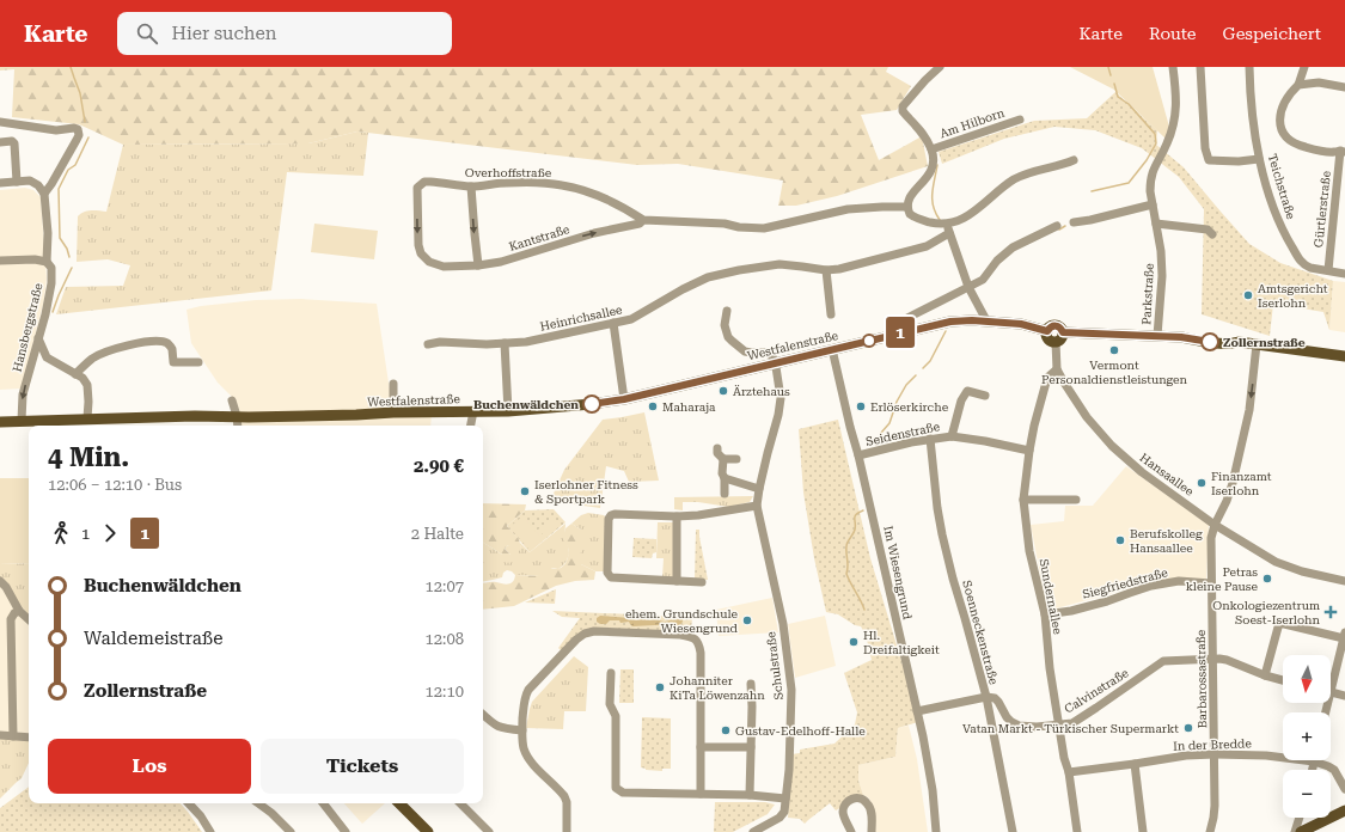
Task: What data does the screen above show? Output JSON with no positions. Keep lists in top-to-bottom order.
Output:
{
  "streets": {
    "main road": ["Westfalenstraße"],
    "street": [
      "Am Hilborn",
      "Overhoffstraße",
      "Teichstraße",
      "Gürtlerstraße",
      "Kantstraße",
      "Parkstraße",
      "Heinrichsallee",
      "Hansbergstraße",
      "Seidenstraße",
      "Hansaallee",
      "Im Wiesengrund",
      "Siegfriedstraße",
      "Sundernallee",
      "Soenneckenstraße",
      "Schulstraße",
      "Barbarossastraße",
      "Calvinstraße",
      "In der Bredde"
    ]
  },
  "crossings": [
    ["Overhoffstraße", "Kantstraße"],
    ["Teichstraße", "Gürtlerstraße"],
    ["Hansbergstraße", "Westfalenstraße"],
    ["Westfalenstraße", "Hansaallee"],
    ["Westfalenstraße", "Im Wiesengrund"],
    ["Westfalenstraße", "Schulstraße"],
    ["Seidenstraße", "Im Wiesengrund"],
    ["Seidenstraße", "Sundernallee"],
    ["Seidenstraße", "Soenneckenstraße"],
    ["Hansaallee", "Sundernallee"],
    ["Hansaallee", "Barbarossastraße"],
    ["Siegfriedstraße", "Sundernallee"],
    ["Siegfriedstraße", "Barbarossastraße"],
    ["Sundernallee", "Calvinstraße"],
    ["Sundernallee", "In der Bredde"],
    ["Soenneckenstraße", "Calvinstraße"],
    ["Barbarossastraße", "Calvinstraße"],
    ["Barbarossastraße", "In der Bredde"]
  ],
  "places": {
    "other": [
      "Amtsgericht Iserlohn",
      "Zollernstraße",
      "Vermont Personaldienstleistungen",
      "Ärztehaus",
      "Buchenwäldchen",
      "Maharaja",
      "Erlöserkirche",
      "Finanzamt Iserlohn",
      "Iserlohner Fitness & Sportpark",
      "Berufskolleg Hansaallee",
      "Petras kleine Pause",
      "ehem. Grundschule Wiesengrund",
      "Hl. Dreifaltigkeit",
      "Johanniter KiTa Löwenzahn",
      "Vatan Markt - Türkischer Supermarkt",
      "Gustav-Edelhoff-Halle"
    ],
    "health": ["Onkologiezentrum Soest-Iserlohn"]
  },
  "lines": ["bus line 1"],
  "north": "bottom",
  "page": {
    "header": "Karte",
    "search": "Hier suchen",
    "nav": ["Karte", "Route", "Gespeichert"],
    "on_map": "1",
    "heading": ["4 Min.", "12:06 – 12:10 · Bus", "2.90 €"],
    "legs": ["1", "1", "2 Halte"],
    "list": [
      {
        "name": "Buchenwäldchen",
        "value": "12:07"
      },
      {
        "name": "Waldemeistraße",
        "value": "12:08"
      },
      {
        "name": "Zollernstraße",
        "value": "12:10"
      }
    ],
    "map_buttons": ["+", "−"],
    "buttons": ["Los", "Tickets"]
  }
}
